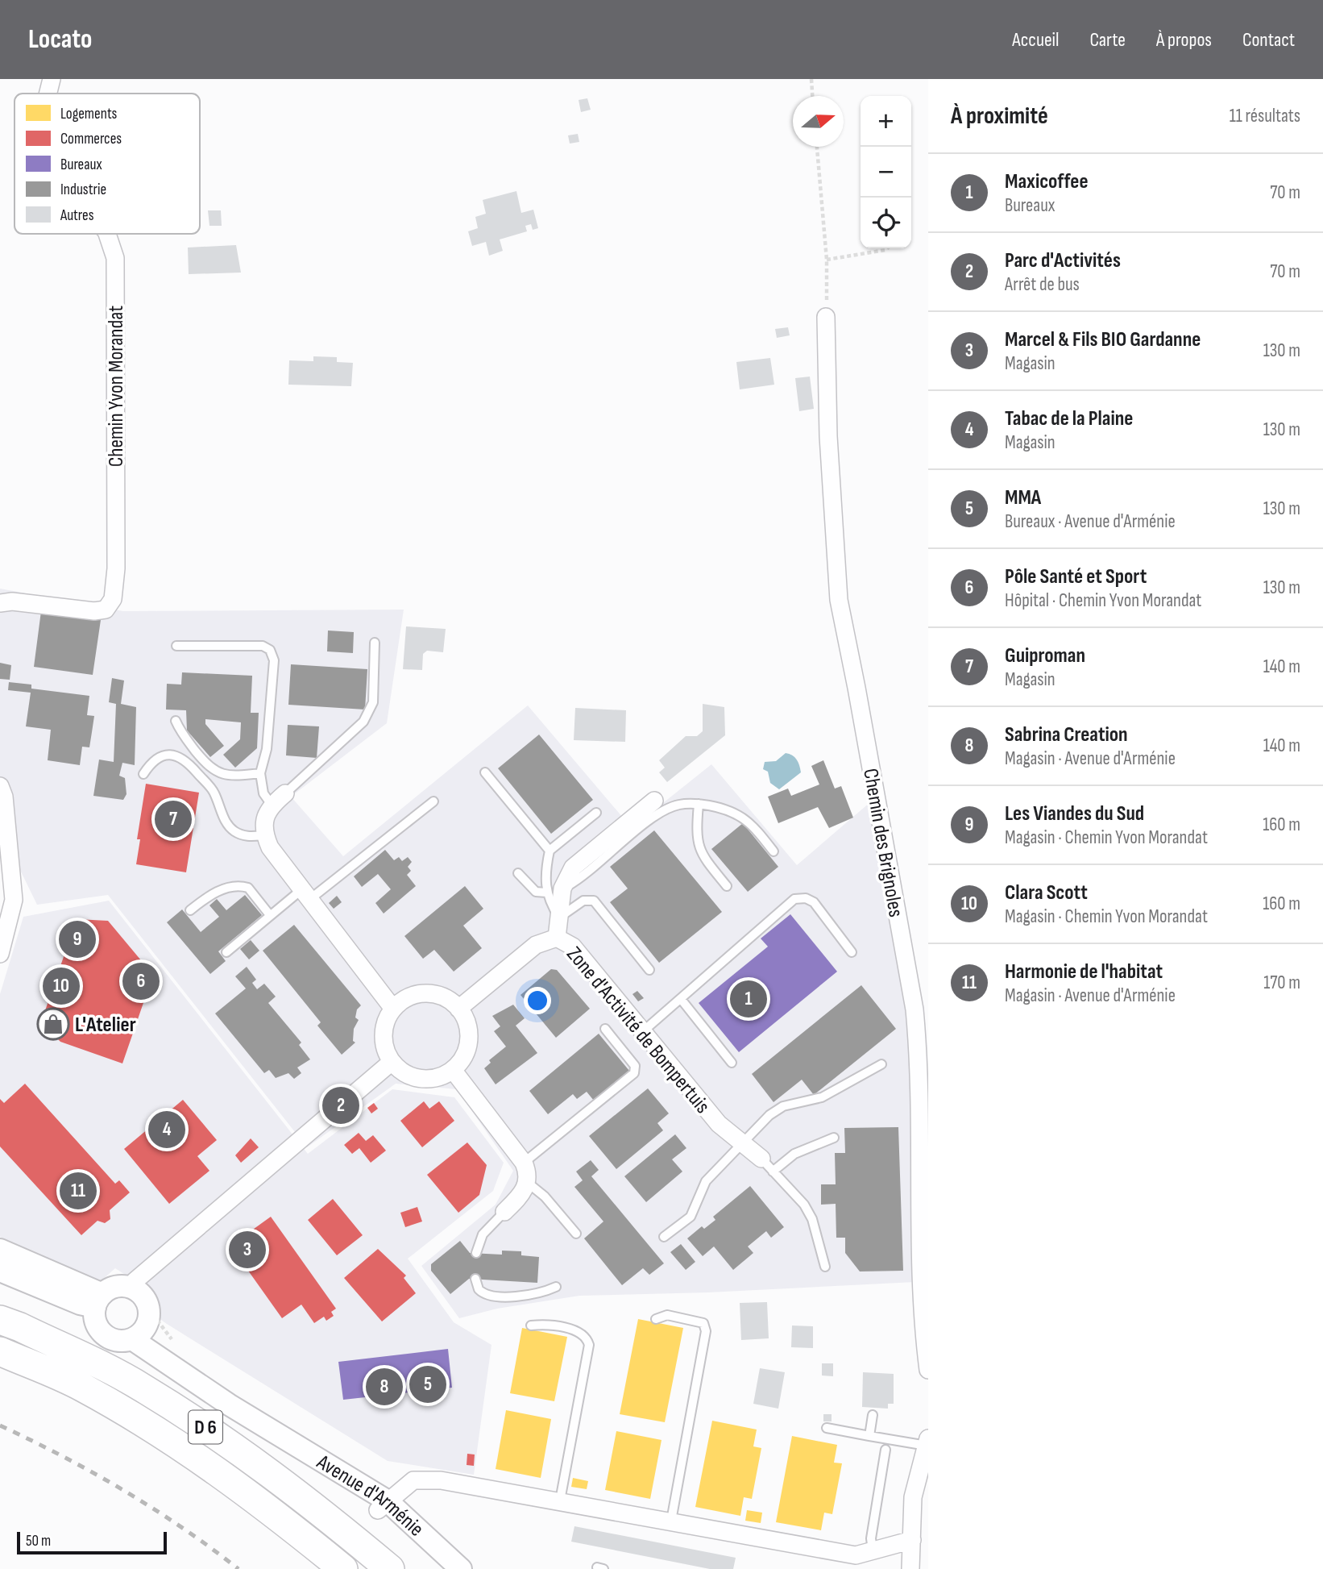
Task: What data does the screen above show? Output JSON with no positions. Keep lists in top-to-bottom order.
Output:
{
  "streets": {
    "highway": ["D 6"],
    "street": [
      "Chemin Yvon Morandat",
      "Chemin des Brignoles",
      "Zone d'Activité de Bompertuis",
      "Avenue d'Arménie"
    ]
  },
  "places": {
    "shop": ["L'Atelier"]
  },
  "legend": [
    "Logements",
    "Commerces",
    "Bureaux",
    "Industrie",
    "Autres"
  ],
  "scale_bar": "50 m",
  "north": "right",
  "page": {
    "header": "Locato",
    "nav": [
      "Accueil",
      "Carte",
      "À propos",
      "Contact"
    ],
    "heading": ["À proximité", "11 résultats"],
    "map_buttons": ["+", "−"],
    "list": [
      {
        "mark": "1",
        "name": "Maxicoffee",
        "note": "Bureaux",
        "value": "70 m"
      },
      {
        "mark": "2",
        "name": "Parc d'Activités",
        "note": "Arrêt de bus",
        "value": "70 m"
      },
      {
        "mark": "3",
        "name": "Marcel & Fils BIO Gardanne",
        "note": "Magasin",
        "value": "130 m"
      },
      {
        "mark": "4",
        "name": "Tabac de la Plaine",
        "note": "Magasin",
        "value": "130 m"
      },
      {
        "mark": "5",
        "name": "MMA",
        "note": "Bureaux · Avenue d'Arménie",
        "value": "130 m"
      },
      {
        "mark": "6",
        "name": "Pôle Santé et Sport",
        "note": "Hôpital · Chemin Yvon Morandat",
        "value": "130 m"
      },
      {
        "mark": "7",
        "name": "Guiproman",
        "note": "Magasin",
        "value": "140 m"
      },
      {
        "mark": "8",
        "name": "Sabrina Creation",
        "note": "Magasin · Avenue d'Arménie",
        "value": "140 m"
      },
      {
        "mark": "9",
        "name": "Les Viandes du Sud",
        "note": "Magasin · Chemin Yvon Morandat",
        "value": "160 m"
      },
      {
        "mark": "10",
        "name": "Clara Scott",
        "note": "Magasin · Chemin Yvon Morandat",
        "value": "160 m"
      },
      {
        "mark": "11",
        "name": "Harmonie de l'habitat",
        "note": "Magasin · Avenue d'Arménie",
        "value": "170 m"
      }
    ],
    "pins": [
      "7",
      "9",
      "6",
      "10",
      "1",
      "2",
      "4",
      "11",
      "3",
      "5",
      "8"
    ],
    "scale": "50 m"
  }
}
